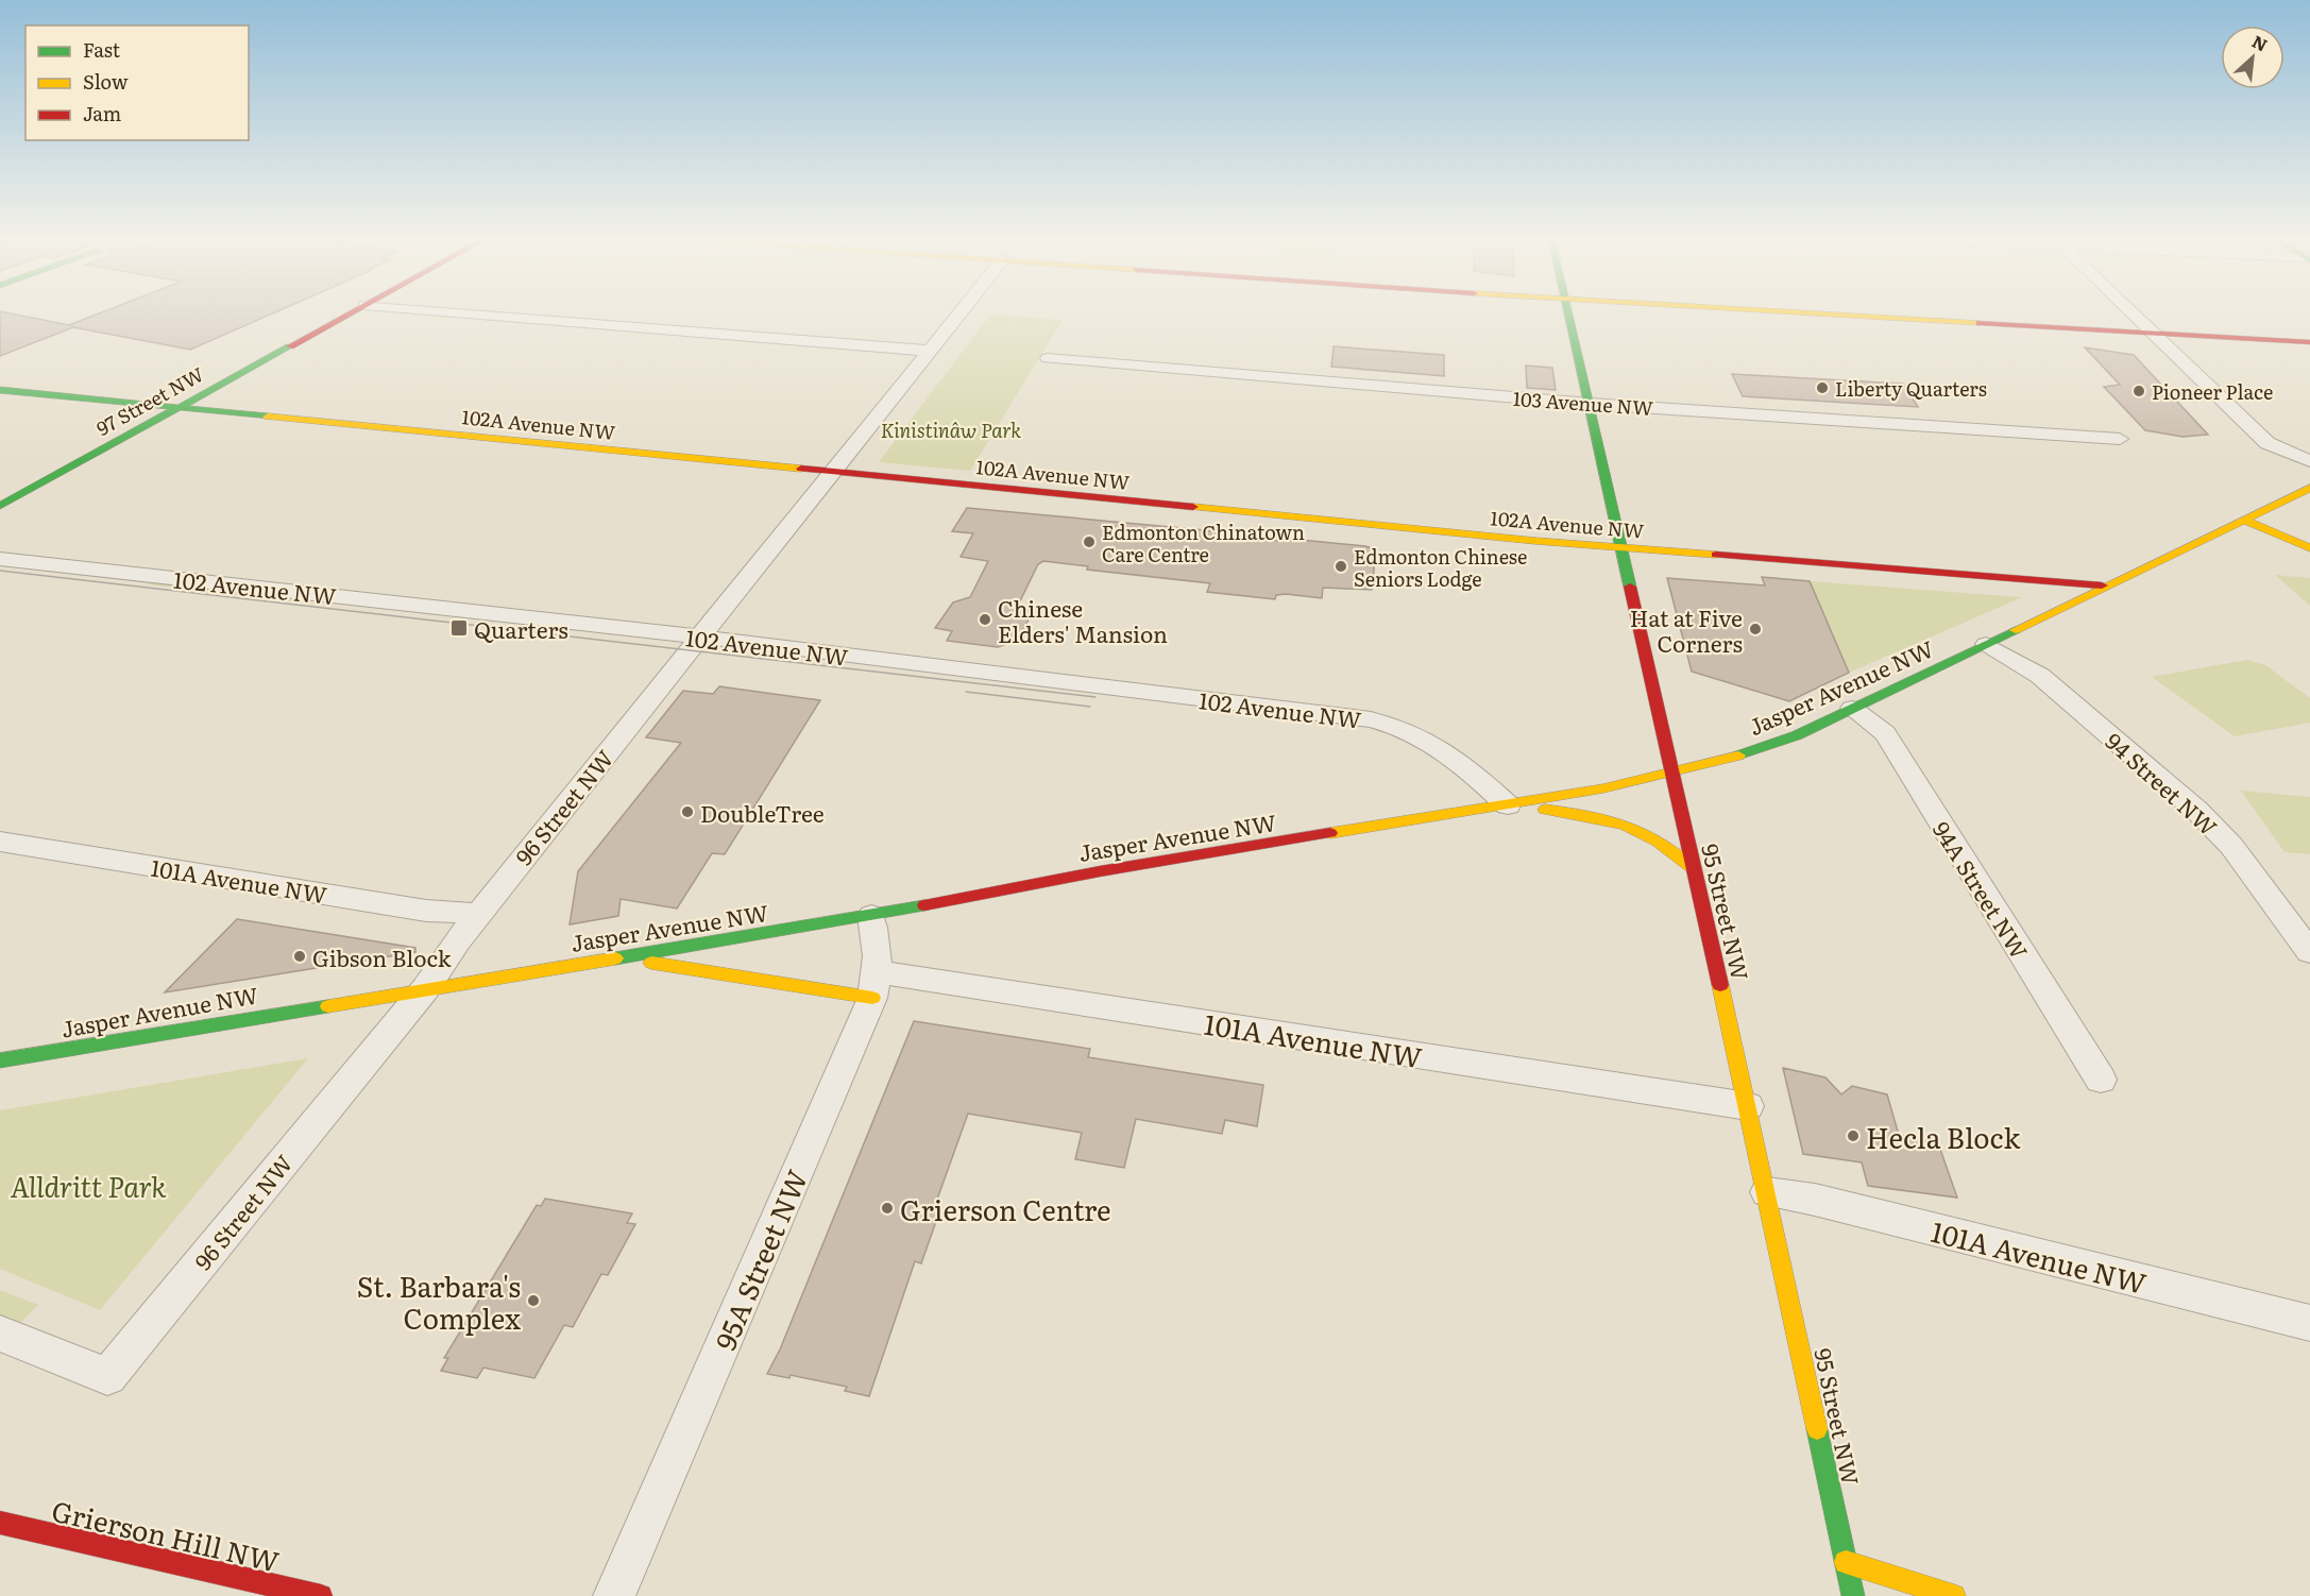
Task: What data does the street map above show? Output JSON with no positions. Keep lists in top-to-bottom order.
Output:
{
  "streets": {
    "main road": [
      "97 Street NW",
      "102A Avenue NW",
      "Jasper Avenue NW",
      "95 Street NW",
      "Grierson Hill NW"
    ],
    "street": [
      "103 Avenue NW",
      "102 Avenue NW",
      "94 Street NW",
      "96 Street NW",
      "101A Avenue NW",
      "94A Street NW",
      "95A Street NW"
    ]
  },
  "crossings": [
    ["97 Street NW", "102A Avenue NW"],
    ["103 Avenue NW", "95 Street NW"],
    ["102A Avenue NW", "Jasper Avenue NW"],
    ["102A Avenue NW", "96 Street NW"],
    ["102A Avenue NW", "95 Street NW"],
    ["102 Avenue NW", "Jasper Avenue NW"],
    ["102 Avenue NW", "96 Street NW"],
    ["Jasper Avenue NW", "94 Street NW"],
    ["Jasper Avenue NW", "96 Street NW"],
    ["Jasper Avenue NW", "94A Street NW"],
    ["Jasper Avenue NW", "95 Street NW"],
    ["Jasper Avenue NW", "95A Street NW"],
    ["96 Street NW", "101A Avenue NW"],
    ["101A Avenue NW", "95 Street NW"],
    ["101A Avenue NW", "95A Street NW"]
  ],
  "parks": ["Kinistinâw Park", "Alldritt Park"],
  "places": {
    "other": [
      "Liberty Quarters",
      "Pioneer Place",
      "Edmonton Chinatown Care Centre",
      "Edmonton Chinese Seniors Lodge",
      "Chinese Elders' Mansion",
      "Hat at Five Corners",
      "DoubleTree",
      "Gibson Block",
      "Hecla Block",
      "Grierson Centre",
      "St. Barbara's Complex"
    ],
    "transit": ["Quarters"]
  },
  "legend": ["Fast", "Slow", "Jam"],
  "north": "top right"
}
